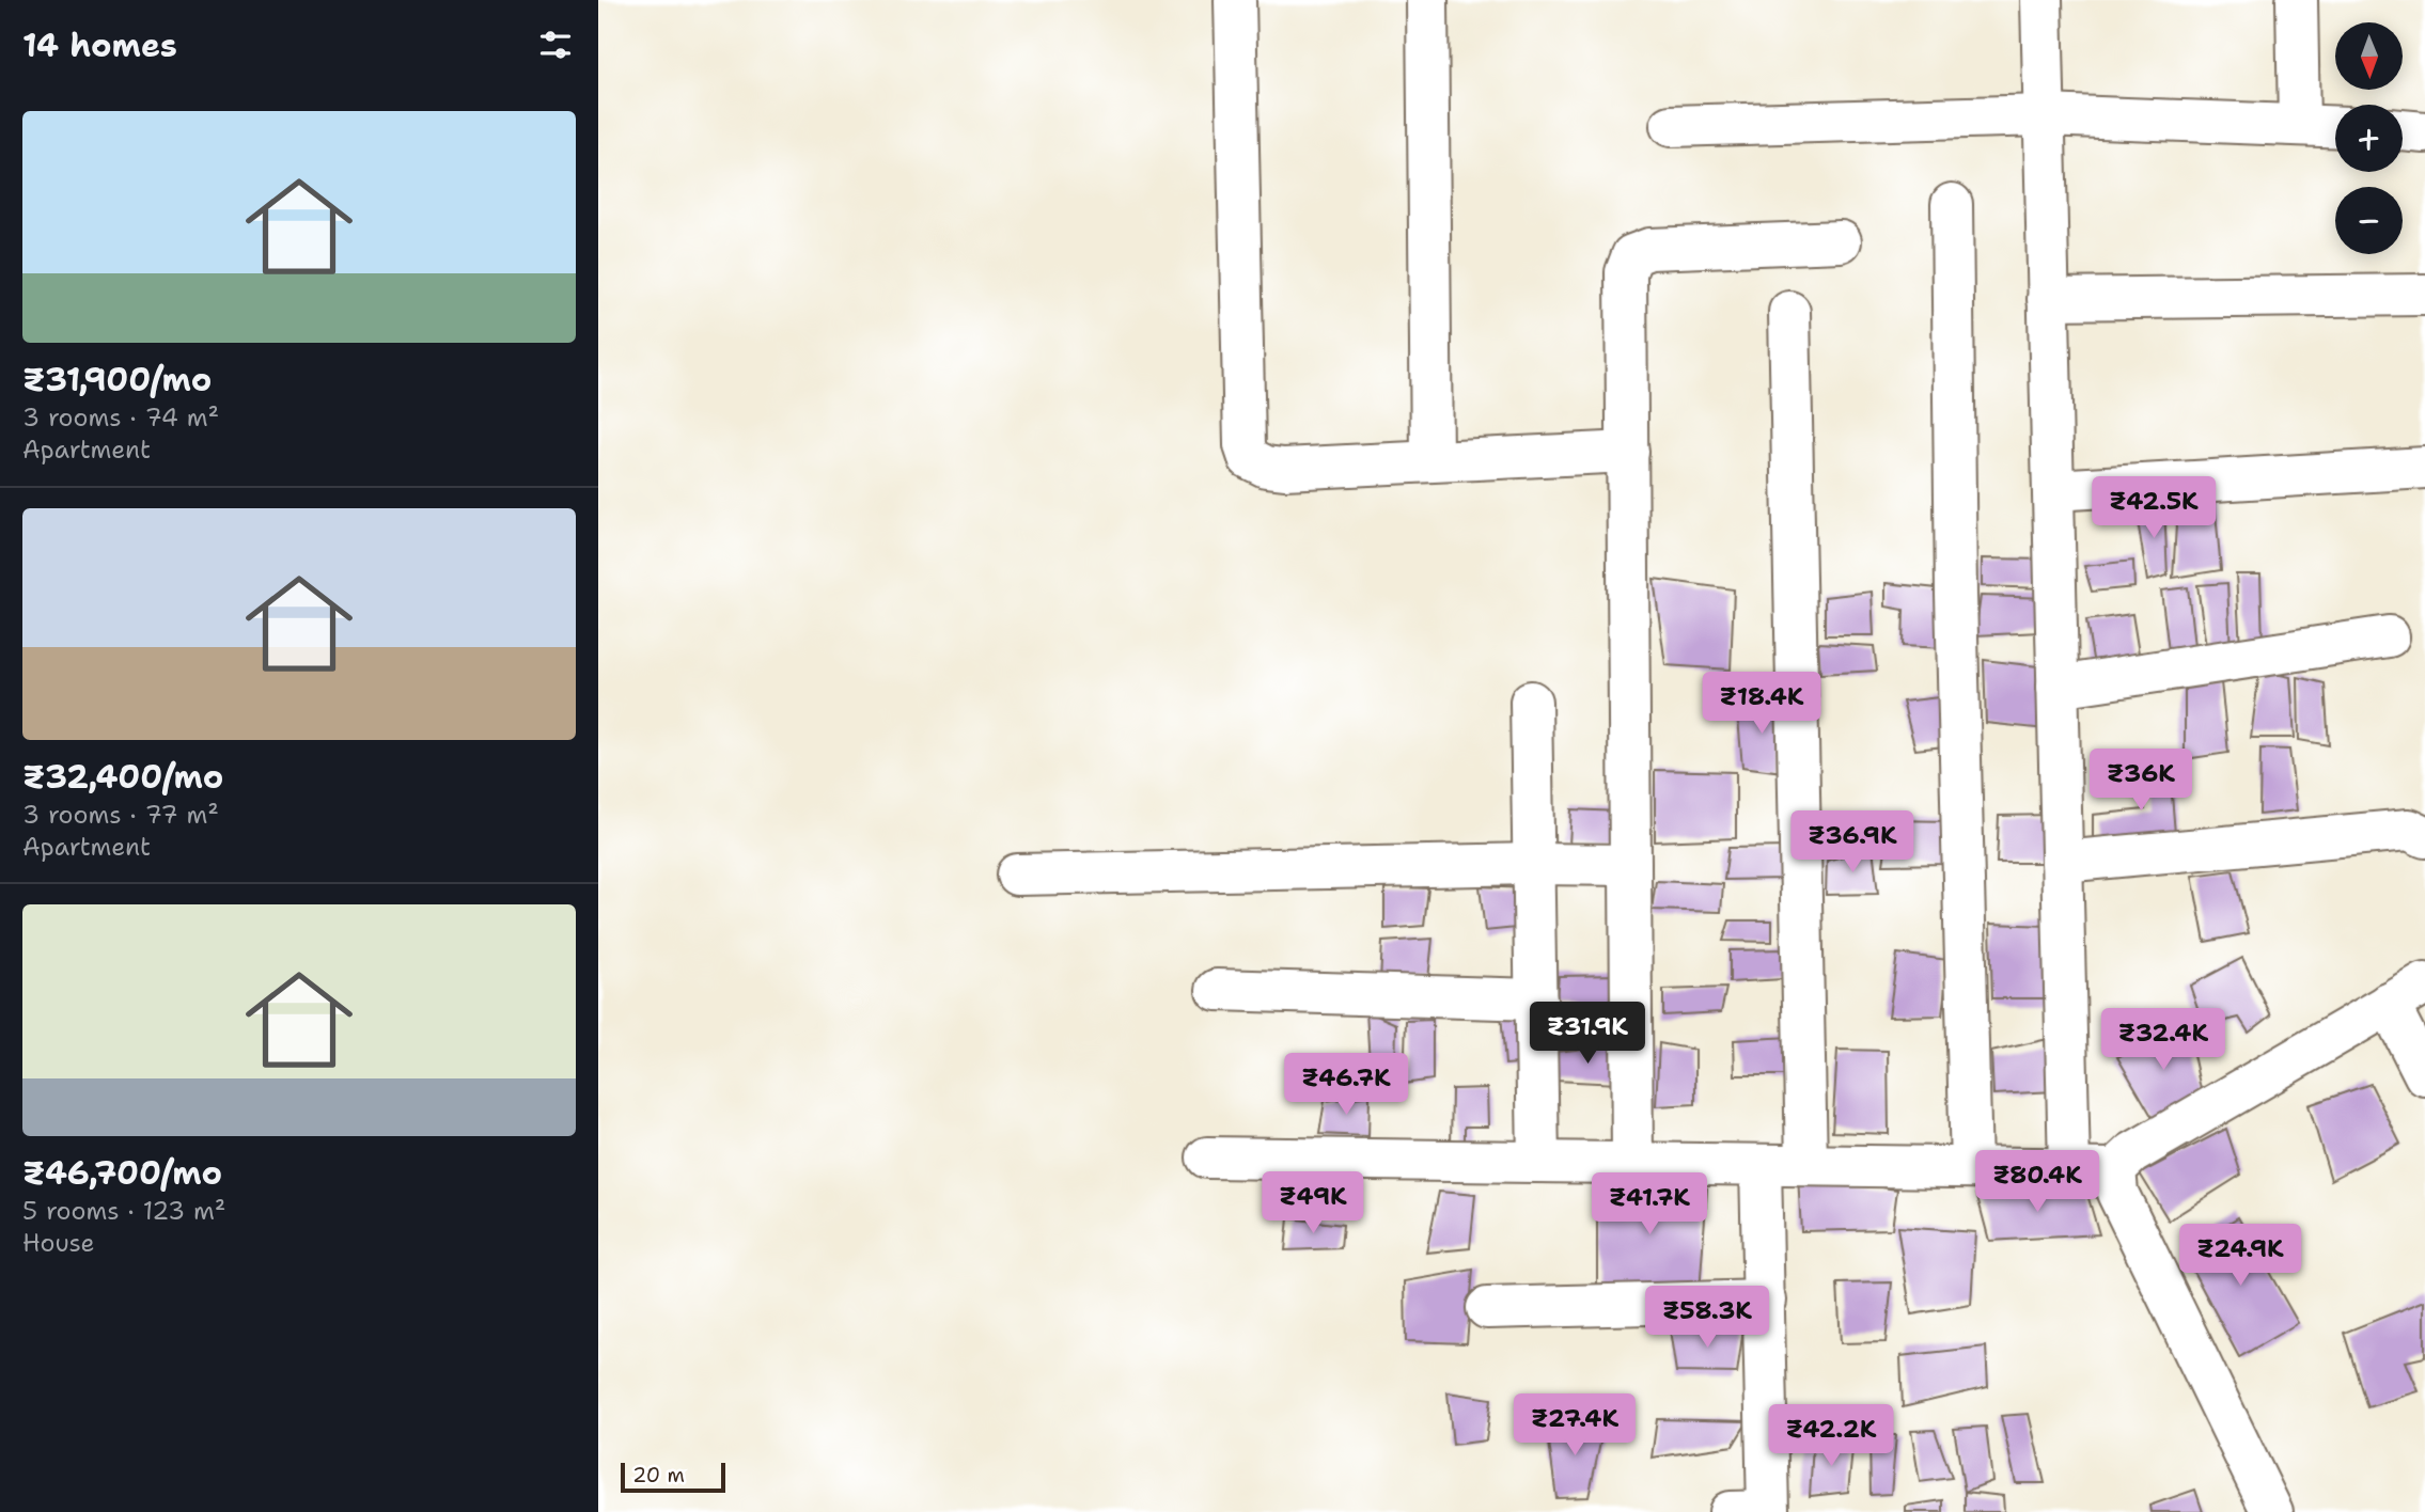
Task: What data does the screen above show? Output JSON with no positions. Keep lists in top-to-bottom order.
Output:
{
  "scale_bar": "20 m",
  "north": "bottom",
  "page": {
    "heading": "14 homes",
    "map_buttons": ["+", "−"],
    "list": [
      {
        "name": "₹31,900/mo",
        "note": "3 rooms · 74 m² · Apartment"
      },
      {
        "name": "₹32,400/mo",
        "note": "3 rooms · 77 m² · Apartment"
      },
      {
        "name": "₹46,700/mo",
        "note": "5 rooms · 123 m² · House"
      }
    ],
    "price": [
      "₹42.5K",
      "₹18.4K",
      "₹36K",
      "₹36.9K",
      "₹31.9K",
      "₹32.4K",
      "₹46.7K",
      "₹80.4K",
      "₹49K",
      "₹41.7K",
      "₹24.9K",
      "₹58.3K",
      "₹27.4K",
      "₹42.2K"
    ],
    "scale": "20 m"
  }
}
